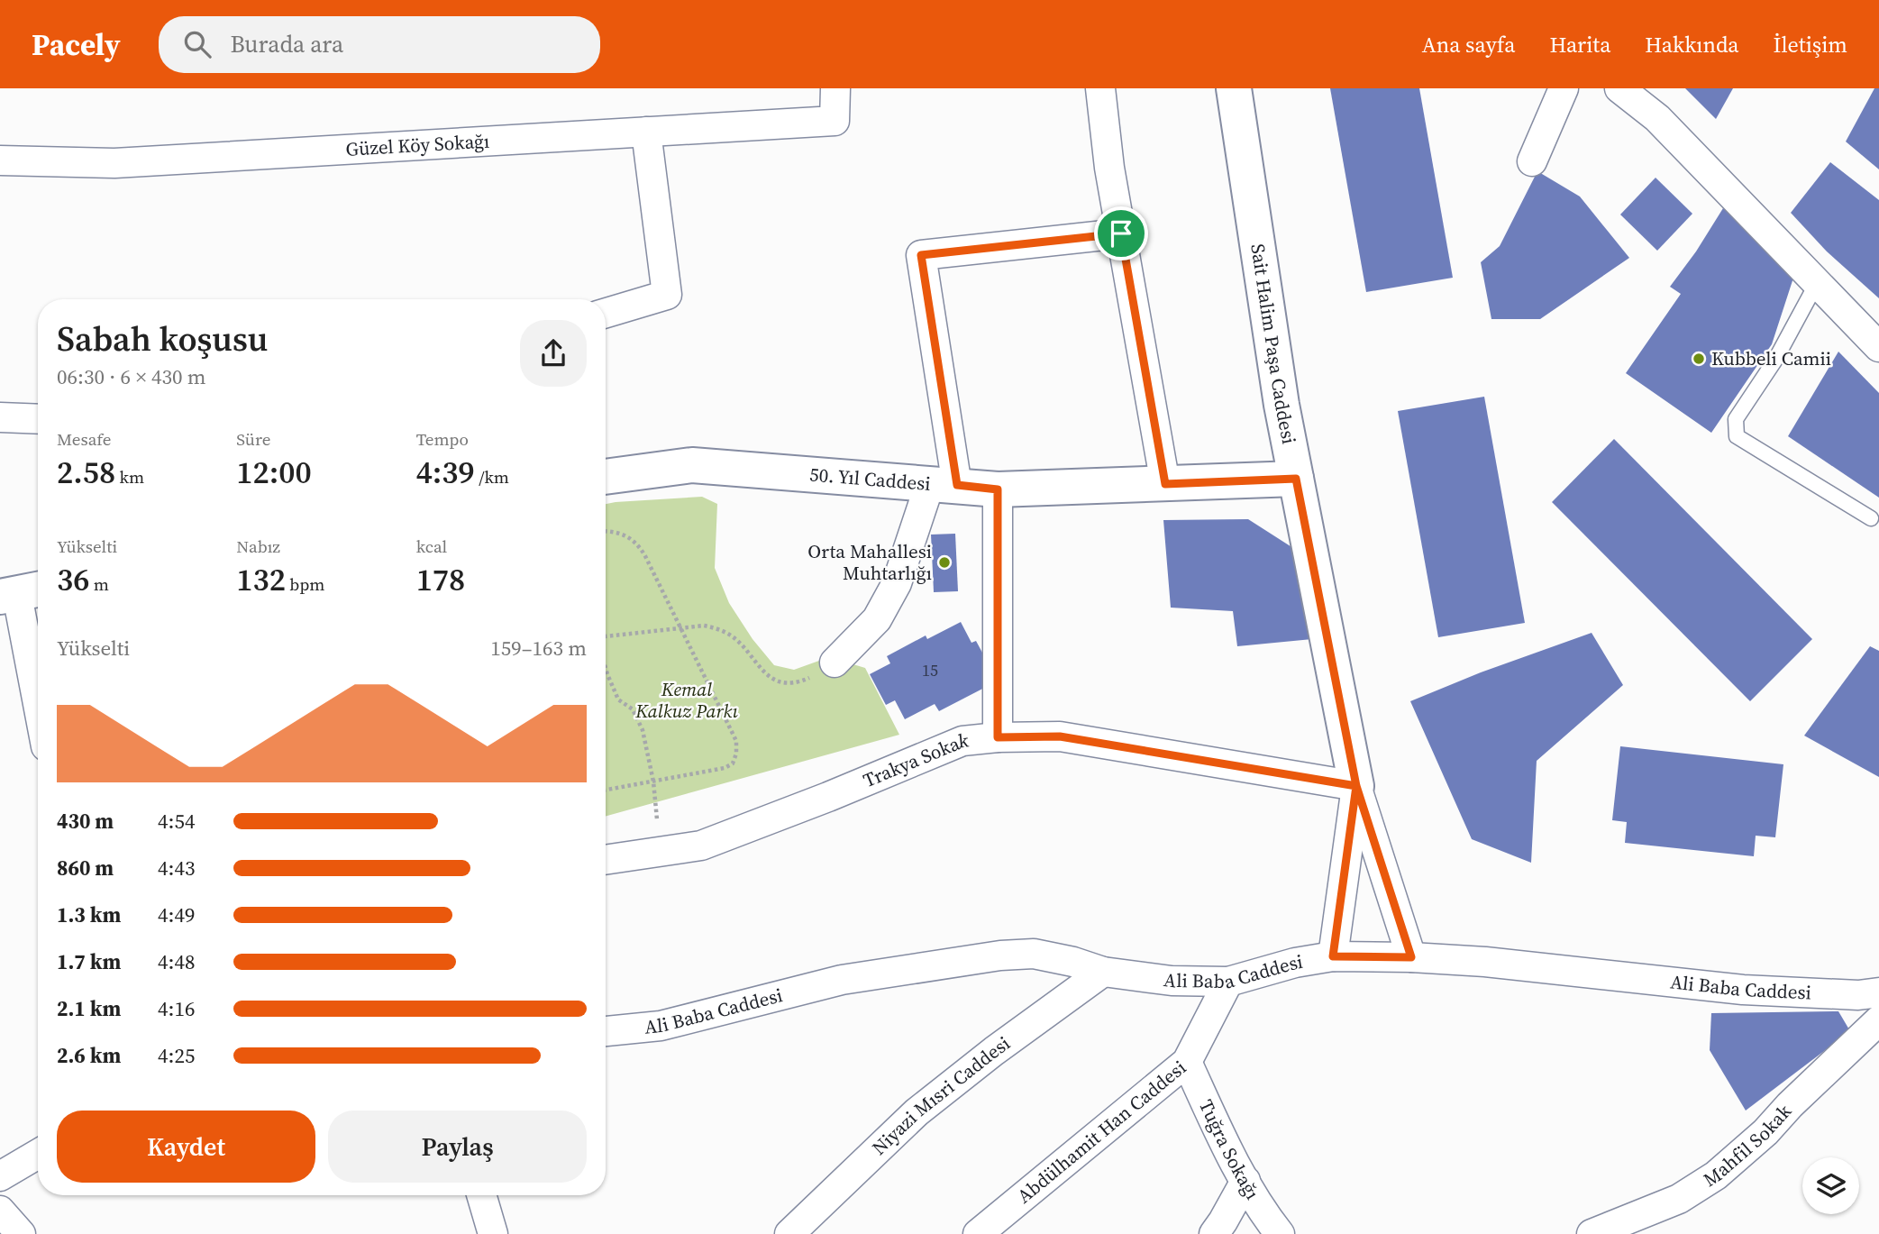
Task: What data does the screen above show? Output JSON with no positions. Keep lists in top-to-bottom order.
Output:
{
  "streets": {
    "street": [
      "Güzel Köy Sokağı",
      "Sait Halim Paşa Caddesi",
      "50. Yıl Caddesi",
      "Trakya Sokak",
      "Ali Baba Caddesi",
      "Niyazi Mısri Caddesi",
      "Abdülhamit Han Caddesi",
      "Mahfil Sokak",
      "Tuğra Sokağı"
    ]
  },
  "crossings": [
    ["Sait Halim Paşa Caddesi", "50. Yıl Caddesi"],
    ["Sait Halim Paşa Caddesi", "Trakya Sokak"],
    ["Ali Baba Caddesi", "Niyazi Mısri Caddesi"],
    ["Ali Baba Caddesi", "Abdülhamit Han Caddesi"],
    ["Abdülhamit Han Caddesi", "Tuğra Sokağı"]
  ],
  "parks": ["Kemal Kalkuz Parkı"],
  "places": ["Kubbeli Camii", "Orta Mahallesi Muhtarlığı"],
  "house_numbers": ["15"],
  "page": {
    "header": "Pacely",
    "search": "Burada ara",
    "nav": [
      "Ana sayfa",
      "Harita",
      "Hakkında",
      "İletişim"
    ],
    "heading": ["Sabah koşusu", "06:30 · 6 × 430 m"],
    "stats": [
      ["Mesafe", "2.58 km"],
      ["Süre", "12:00"],
      ["Tempo", "4:39 /km"],
      ["Yükselti", "36 m"],
      ["Nabız", "132 bpm"],
      ["kcal", "178"]
    ],
    "chart": ["Yükselti", "159–163 m"],
    "list": [
      {
        "name": "430 m",
        "note": "4:54"
      },
      {
        "name": "860 m",
        "note": "4:43"
      },
      {
        "name": "1.3 km",
        "note": "4:49"
      },
      {
        "name": "1.7 km",
        "note": "4:48"
      },
      {
        "name": "2.1 km",
        "note": "4:16"
      },
      {
        "name": "2.6 km",
        "note": "4:25"
      }
    ],
    "buttons": ["Kaydet", "Paylaş"]
  }
}
